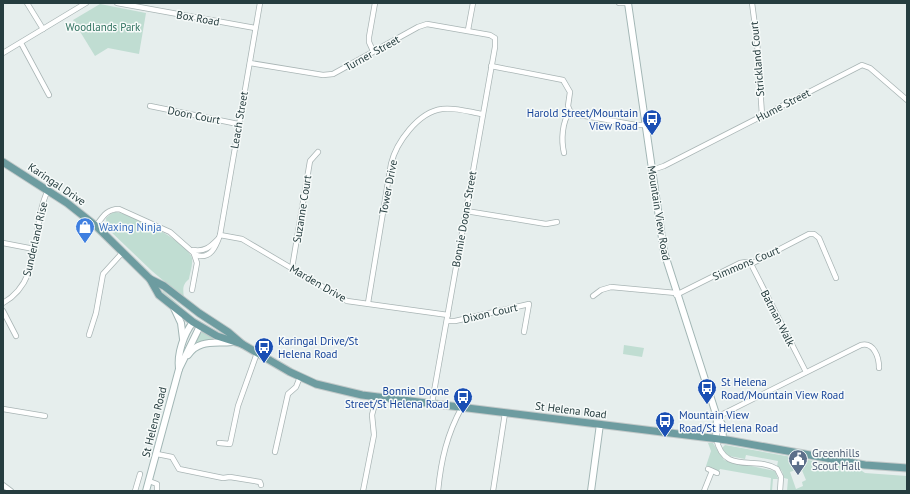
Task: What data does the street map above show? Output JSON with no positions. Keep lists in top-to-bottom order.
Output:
{
  "streets": {
    "main road": ["Karingal Drive", "St Helena Road"],
    "street": [
      "Box Road",
      "Turner Street",
      "Strickland Court",
      "Hume Street",
      "Doon Court",
      "Leach Street",
      "Tower Drive",
      "Suzanne Court",
      "Mountain View Road",
      "Bonnie Doone Street",
      "Sunderland Rise",
      "Simmons Court",
      "Marden Drive",
      "Dixon Court",
      "Batman Walk"
    ]
  },
  "crossings": [
    ["Box Road", "Leach Street"],
    ["Turner Street", "Leach Street"],
    ["Turner Street", "Bonnie Doone Street"],
    ["Strickland Court", "Hume Street"],
    ["Hume Street", "Mountain View Road"],
    ["Doon Court", "Leach Street"],
    ["Leach Street", "Marden Drive"],
    ["Karingal Drive", "Sunderland Rise"],
    ["Karingal Drive", "St Helena Road"],
    ["Tower Drive", "Bonnie Doone Street"],
    ["Tower Drive", "Marden Drive"],
    ["Suzanne Court", "Marden Drive"],
    ["Mountain View Road", "Simmons Court"],
    ["Mountain View Road", "St Helena Road"],
    ["Bonnie Doone Street", "Marden Drive"],
    ["Bonnie Doone Street", "Dixon Court"],
    ["Bonnie Doone Street", "St Helena Road"],
    ["Simmons Court", "Batman Walk"]
  ],
  "parks": ["Woodlands Park"],
  "places": {
    "bus stop": [
      "Harold Street/Mountain View Road",
      "Karingal Drive/St Helena Road",
      "St Helena Road/Mountain View Road",
      "Bonnie Doone Street/St Helena Road",
      "Mountain View Road/St Helena Road"
    ],
    "shop": ["Waxing Ninja"],
    "public building": ["Greenhills Scout Hall"]
  }
}
